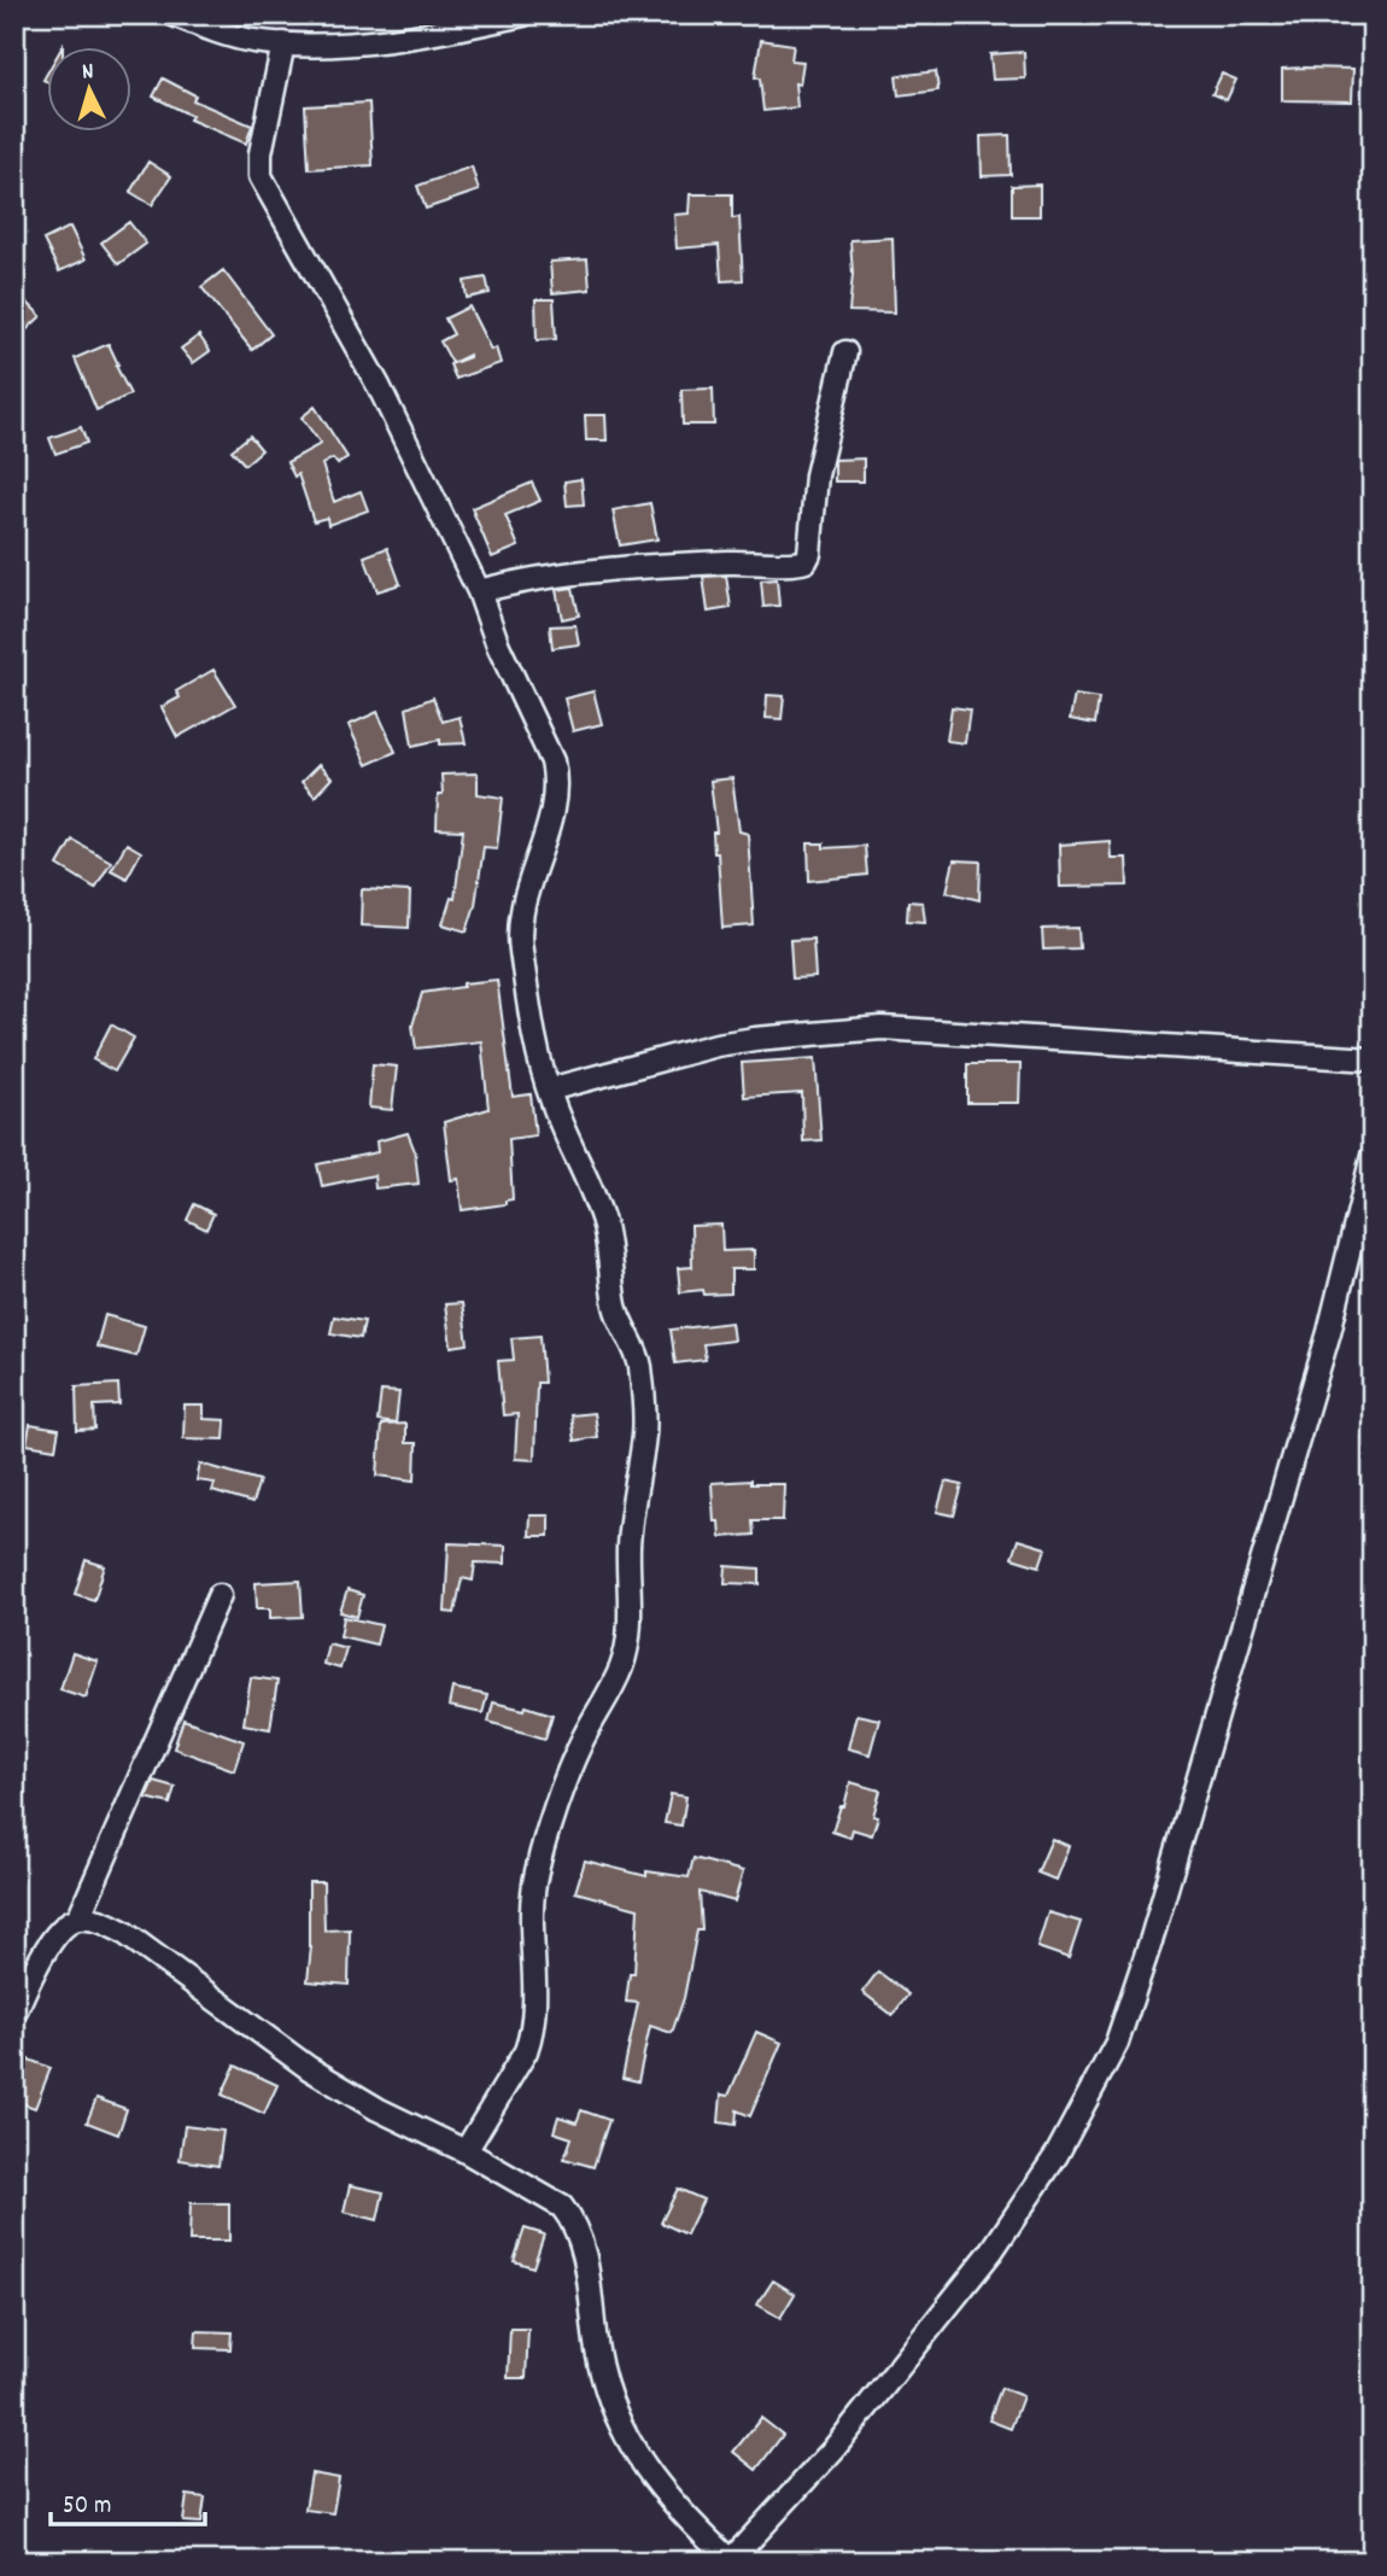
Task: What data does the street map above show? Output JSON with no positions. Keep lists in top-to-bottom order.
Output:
{
  "scale_bar": "50 m",
  "north": "top"
}
